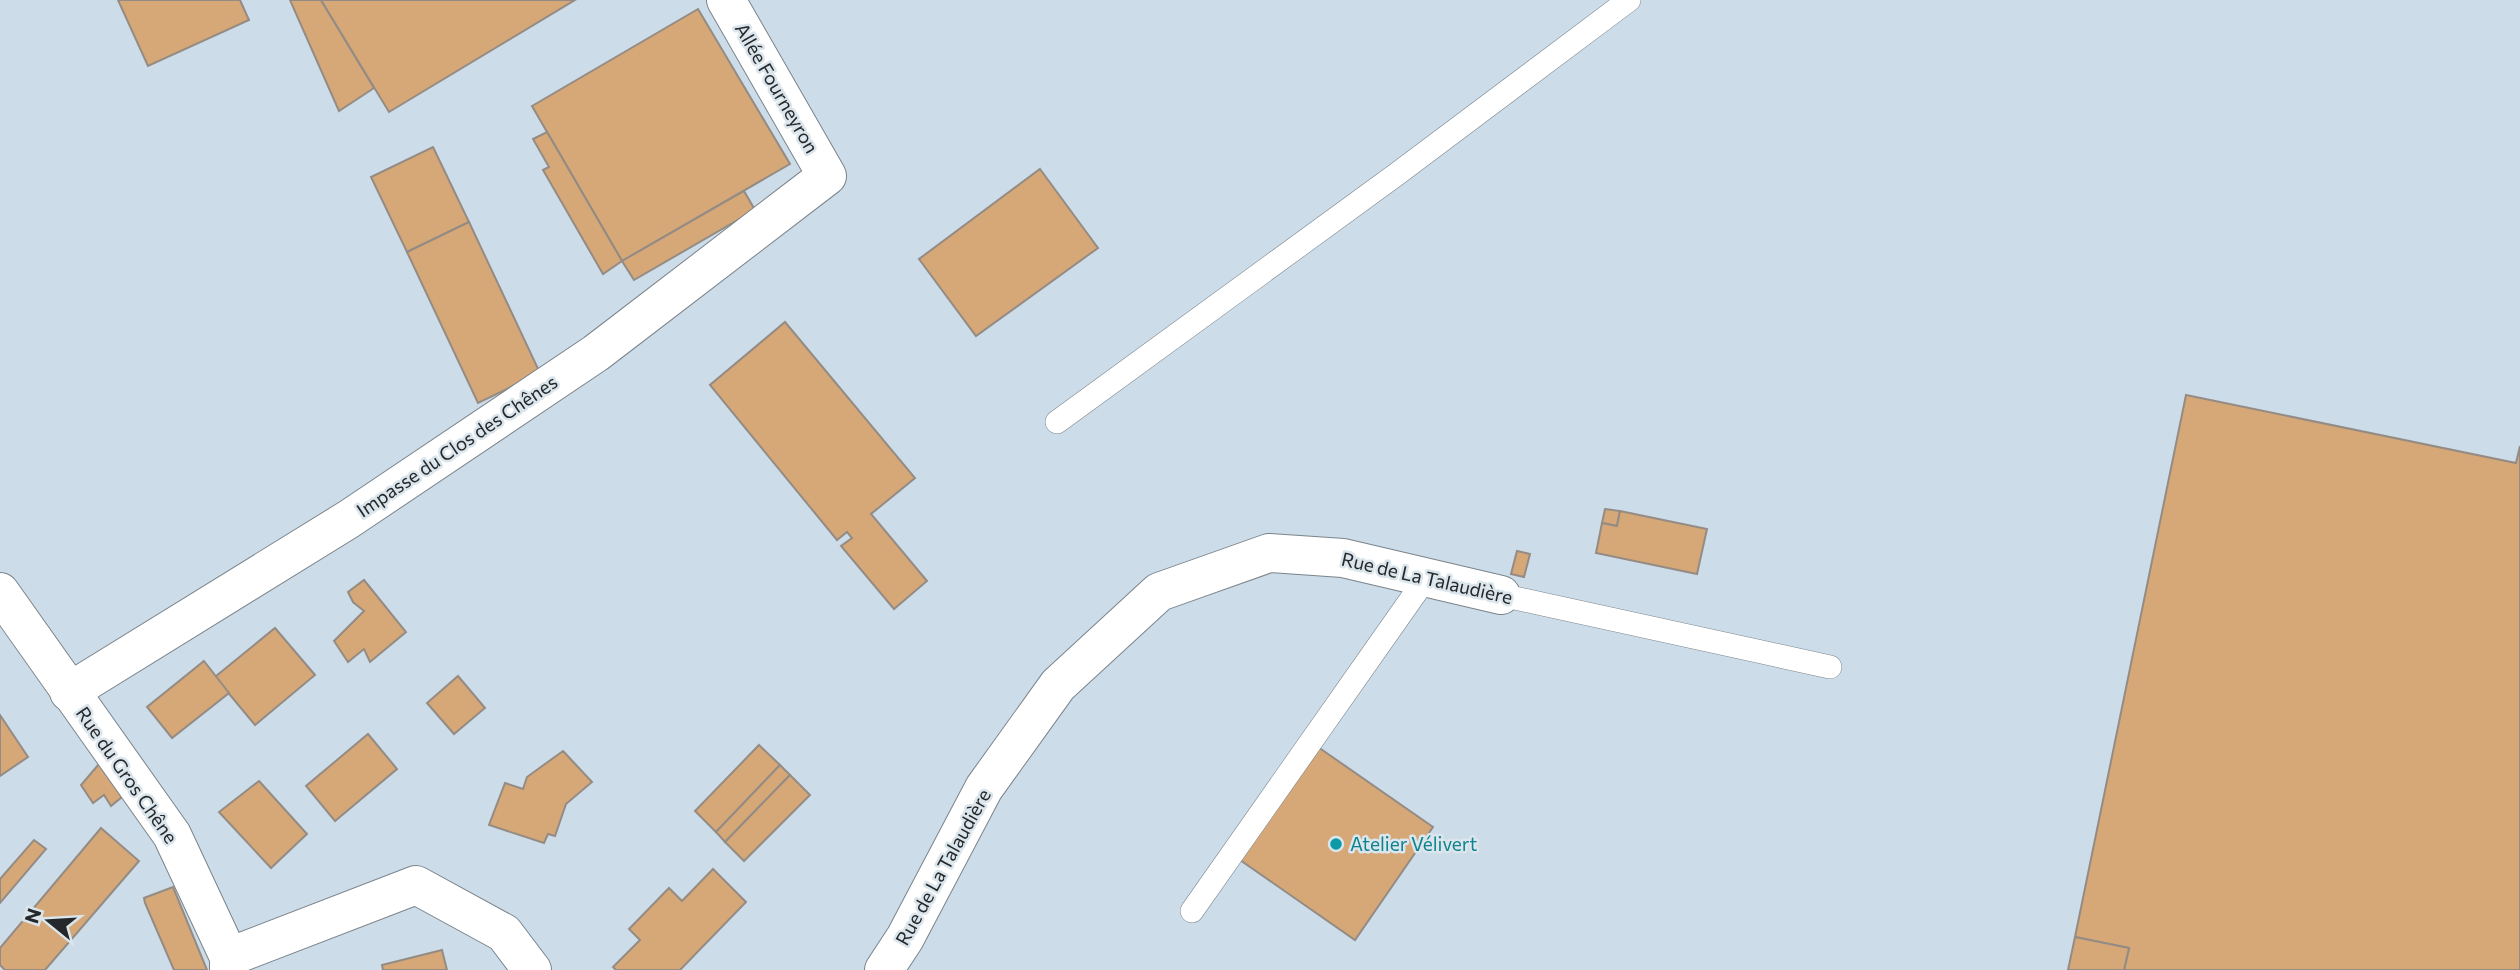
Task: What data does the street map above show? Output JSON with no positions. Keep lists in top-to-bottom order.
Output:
{
  "streets": {
    "street": [
      "Allée Fourneyron",
      "Impasse du Clos des Chênes",
      "Rue de La Talaudière",
      "Rue du Gros Chêne"
    ]
  },
  "crossings": [
    ["Allée Fourneyron", "Impasse du Clos des Chênes"],
    ["Impasse du Clos des Chênes", "Rue du Gros Chêne"]
  ],
  "places": ["Atelier Vélivert"],
  "north": "left"
}
